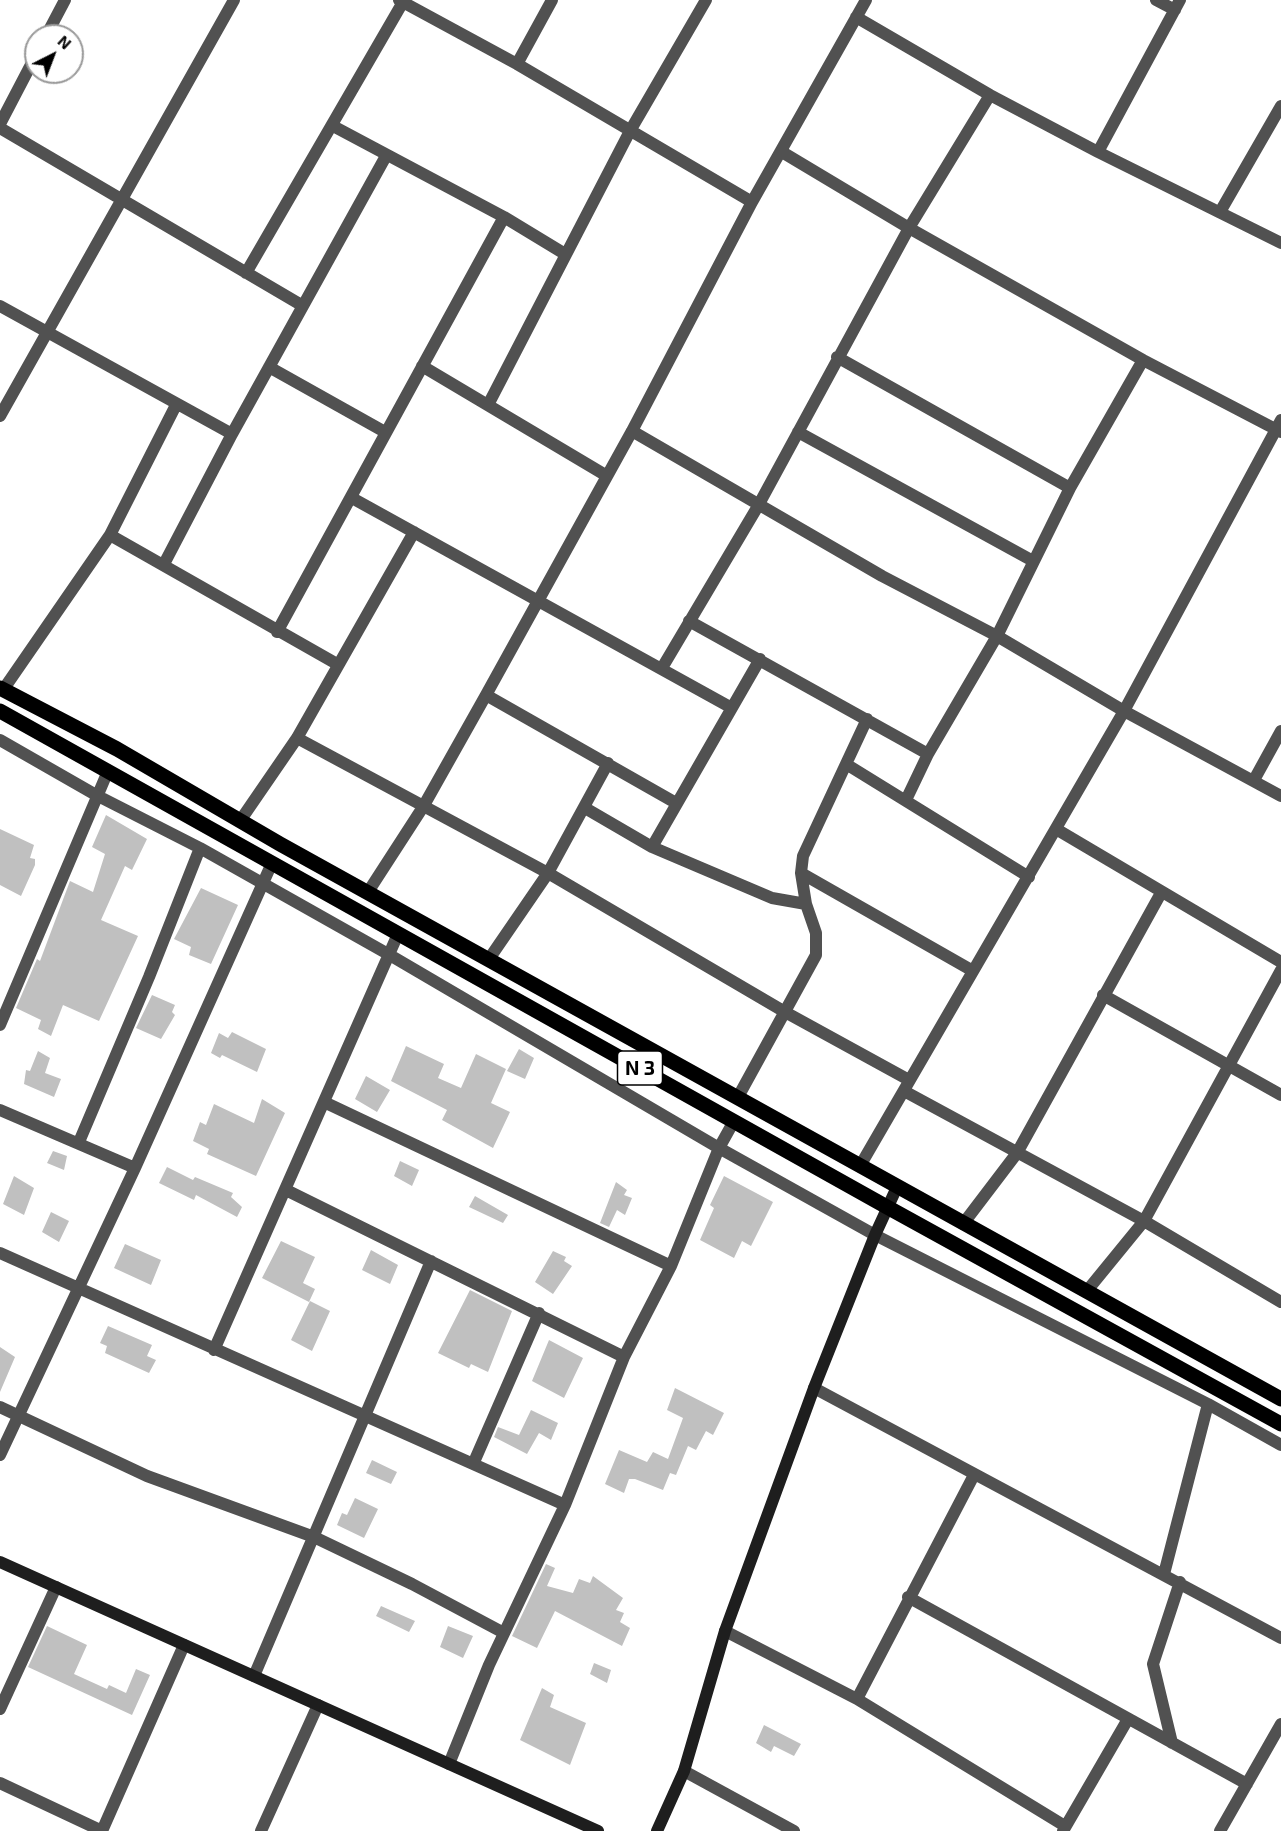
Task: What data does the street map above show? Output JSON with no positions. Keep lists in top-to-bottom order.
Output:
{
  "streets": {
    "main road": ["N 3"]
  },
  "north": "top right"
}
